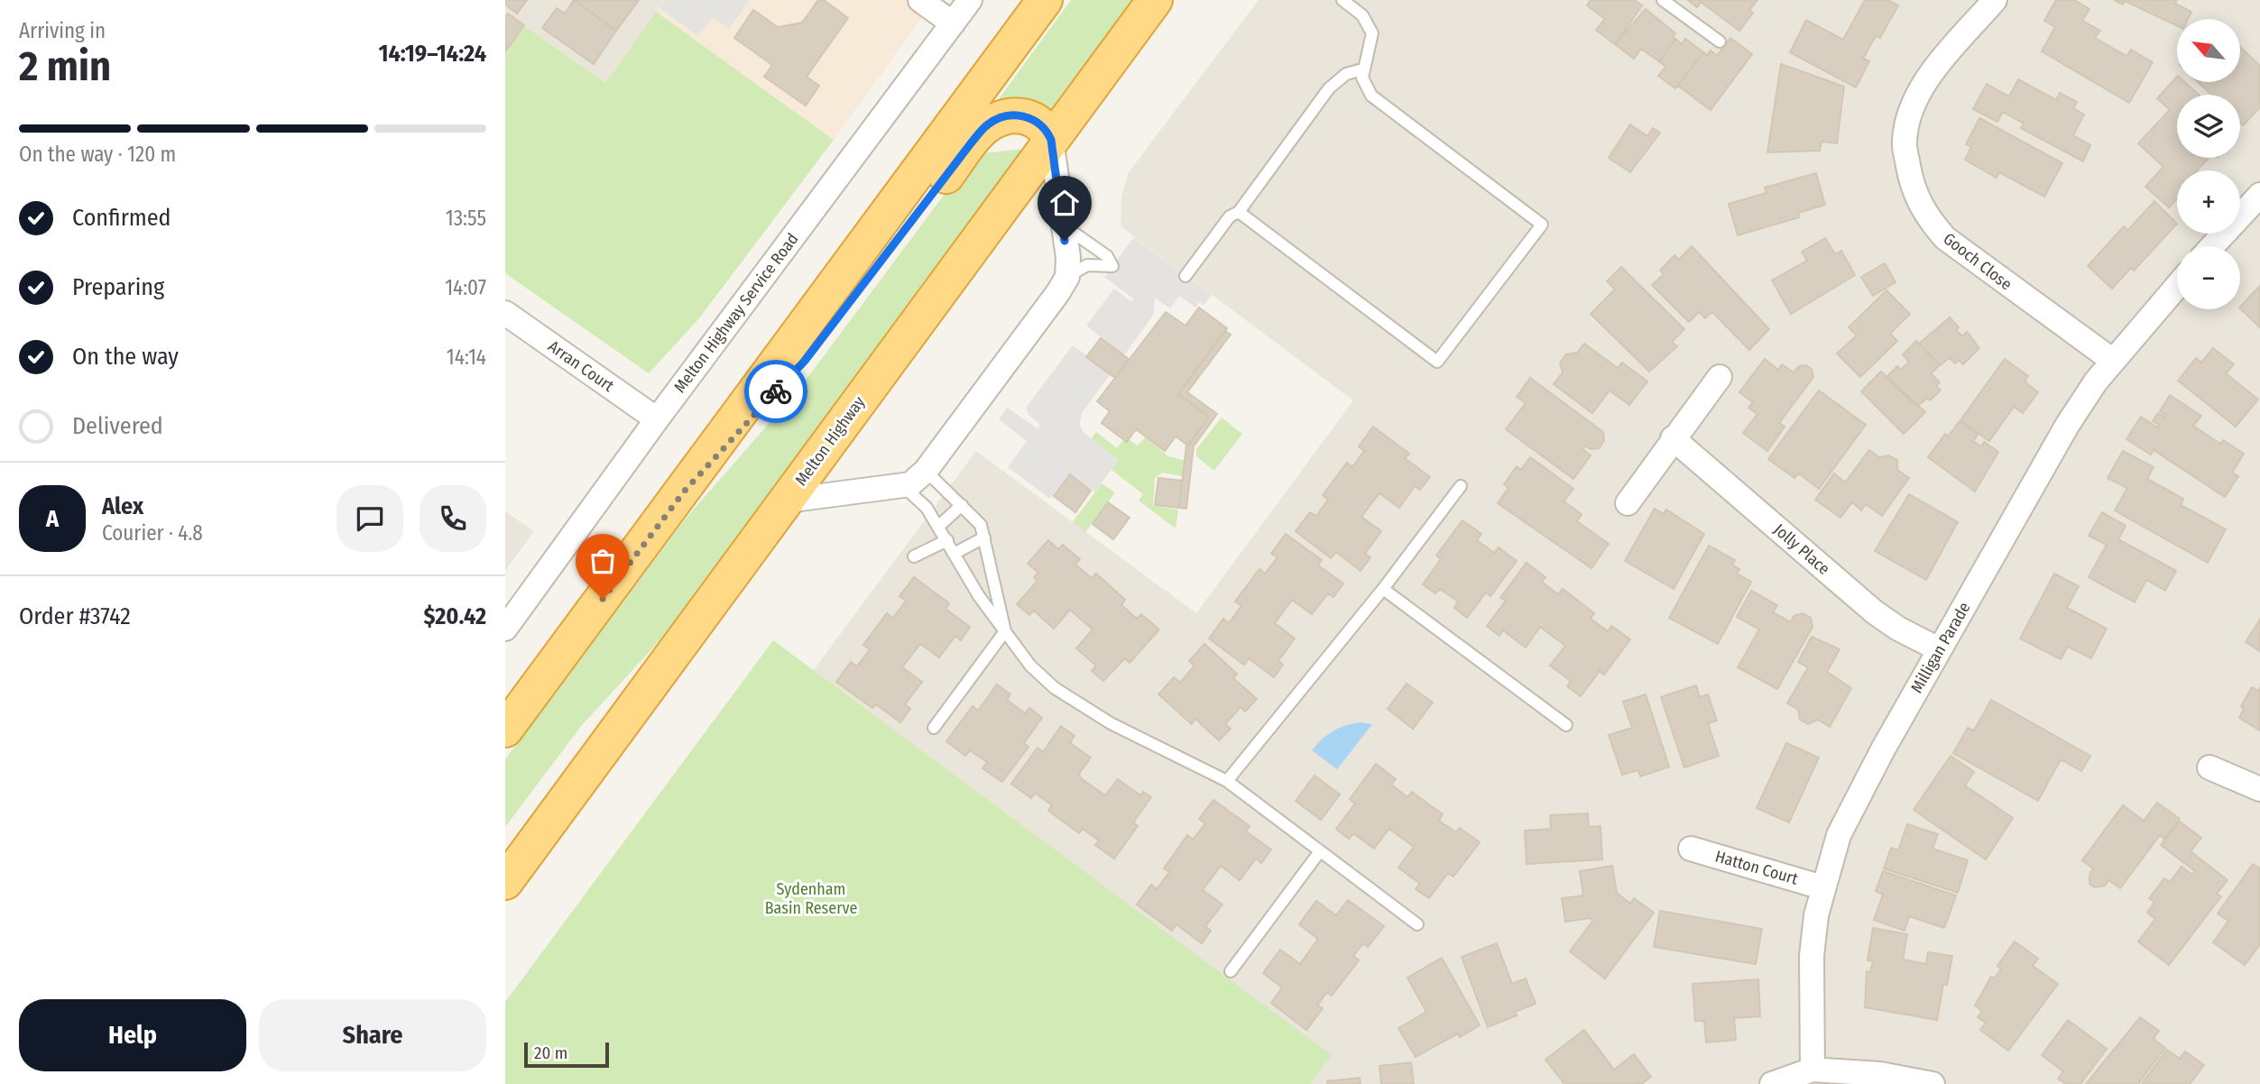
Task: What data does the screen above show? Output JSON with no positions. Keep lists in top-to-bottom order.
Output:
{
  "streets": {
    "highway": ["Melton Highway"],
    "street": [
      "Gooch Close",
      "Melton Highway Service Road",
      "Arran Court",
      "Jolly Place",
      "Milligan Parade",
      "Hatton Court"
    ]
  },
  "crossings": [
    ["Gooch Close", "Milligan Parade"],
    ["Melton Highway Service Road", "Arran Court"],
    ["Jolly Place", "Milligan Parade"],
    ["Milligan Parade", "Hatton Court"]
  ],
  "parks": ["Sydenham Basin Reserve"],
  "scale_bar": "20 m",
  "north": "top left",
  "page": {
    "heading": ["2 min", "Arriving in", "14:19–14:24"],
    "panel": [
      "Alex",
      "Courier · 4.8",
      "Order #3742",
      "$20.42"
    ],
    "map_buttons": ["+", "−"],
    "bar": "On the way · 120 m",
    "list": [
      ["Confirmed", "13:55"],
      ["Preparing", "14:07"],
      ["On the way", "14:14"],
      "Delivered"
    ],
    "round": "A",
    "buttons": ["Help", "Share"],
    "scale": "20 m"
  }
}
